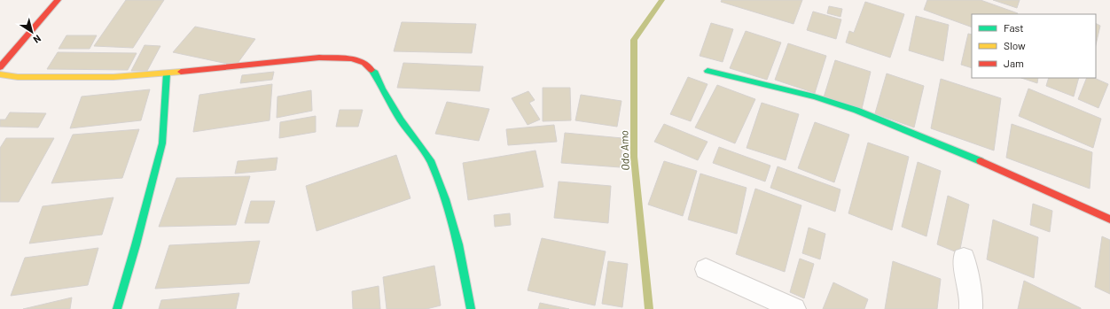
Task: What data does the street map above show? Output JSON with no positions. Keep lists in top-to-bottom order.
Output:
{
  "water": ["Odo Amo"],
  "legend": ["Fast", "Slow", "Jam"],
  "north": "bottom right"
}
